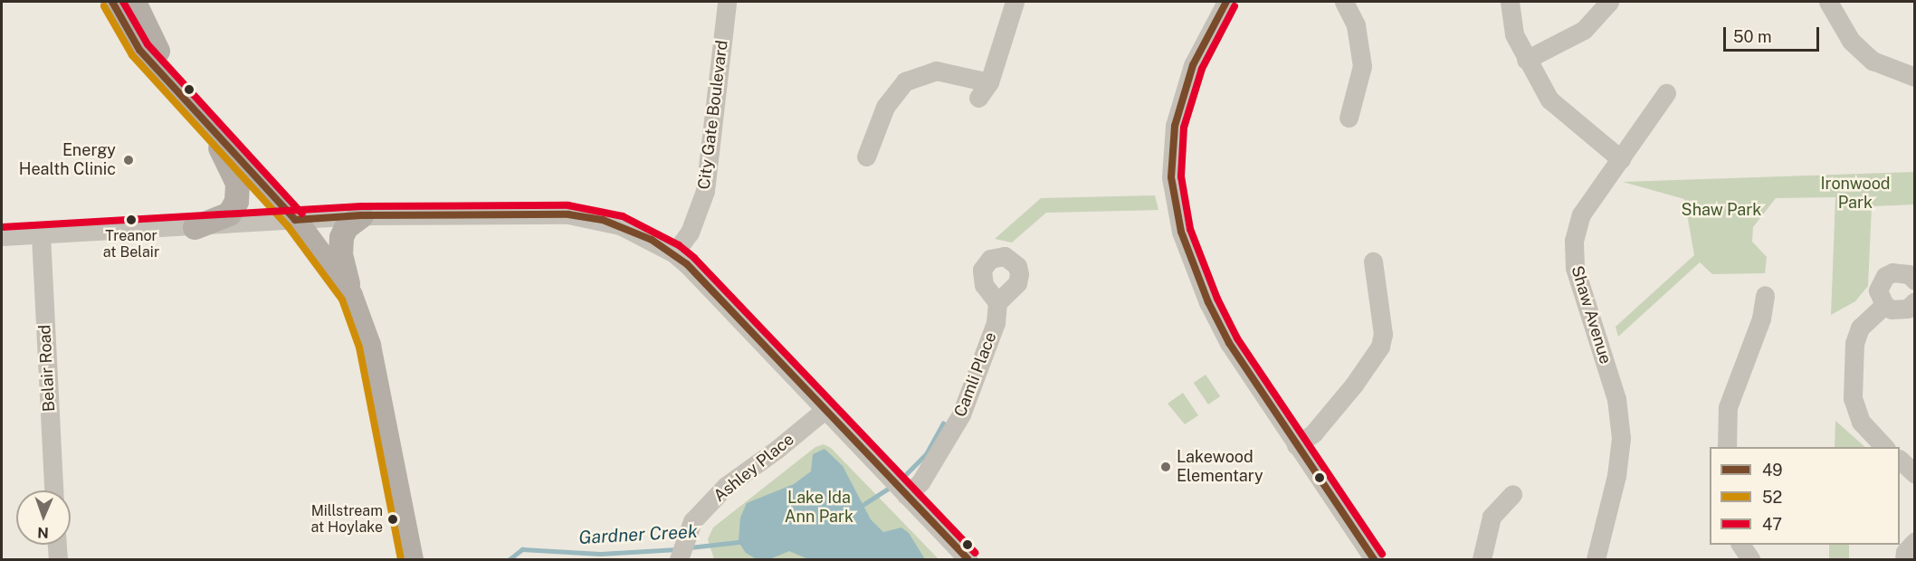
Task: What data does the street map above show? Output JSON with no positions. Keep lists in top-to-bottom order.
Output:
{
  "streets": {
    "street": [
      "City Gate Boulevard",
      "Shaw Avenue",
      "Belair Road",
      "Camli Place",
      "Ashley Place"
    ]
  },
  "water": ["Gardner Creek"],
  "parks": ["Ironwood Park", "Shaw Park", "Lake Ida Ann Park"],
  "places": [
    "Energy Health Clinic",
    "Treanor at Belair",
    "Lakewood Elementary",
    "Millstream at Hoylake"
  ],
  "lines": ["transit line 49", "transit line 47", "transit line 52"],
  "legend": ["49", "52", "47"],
  "scale_bar": "50 m",
  "north": "bottom"
}
